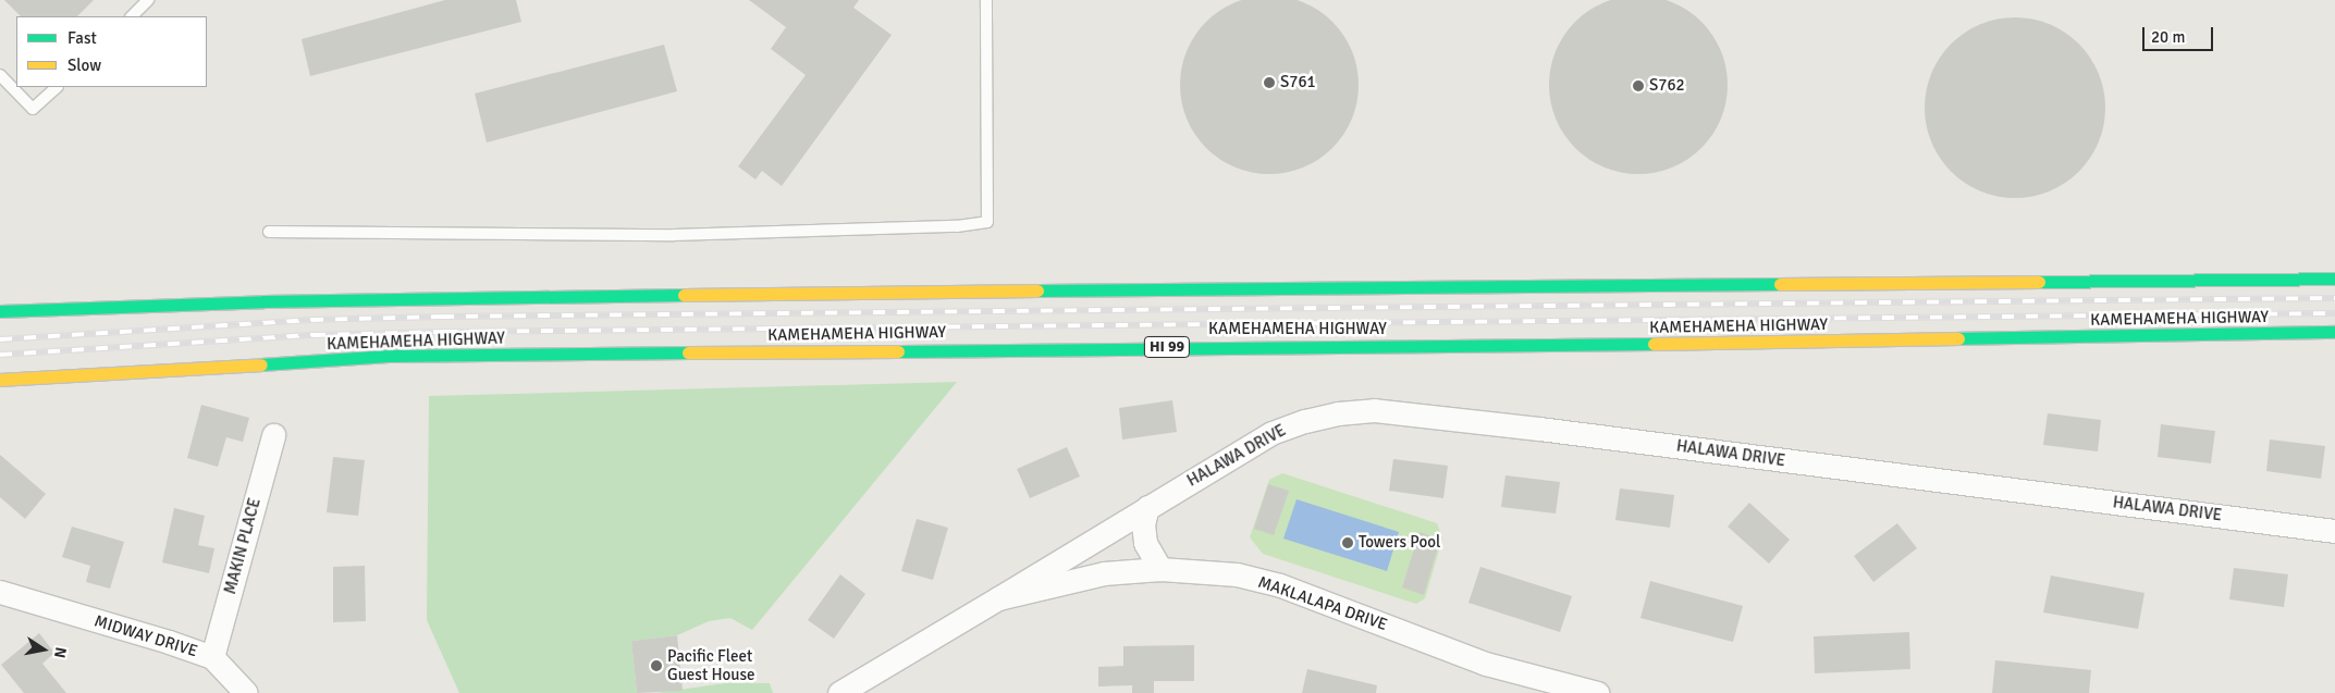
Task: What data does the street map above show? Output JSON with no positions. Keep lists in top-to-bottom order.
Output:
{
  "streets": {
    "main road": ["KAMEHAMEHA HIGHWAY", "HI 99"],
    "street": [
      "HALAWA DRIVE",
      "MAKIN PLACE",
      "MAKLALAPA DRIVE",
      "MIDWAY DRIVE"
    ]
  },
  "crossings": [
    ["HALAWA DRIVE", "MAKLALAPA DRIVE"],
    ["MAKIN PLACE", "MIDWAY DRIVE"]
  ],
  "places": [
    "S761",
    "S762",
    "Towers Pool",
    "Pacific Fleet Guest House"
  ],
  "legend": ["Fast", "Slow"],
  "scale_bar": "20 m",
  "north": "right"
}
